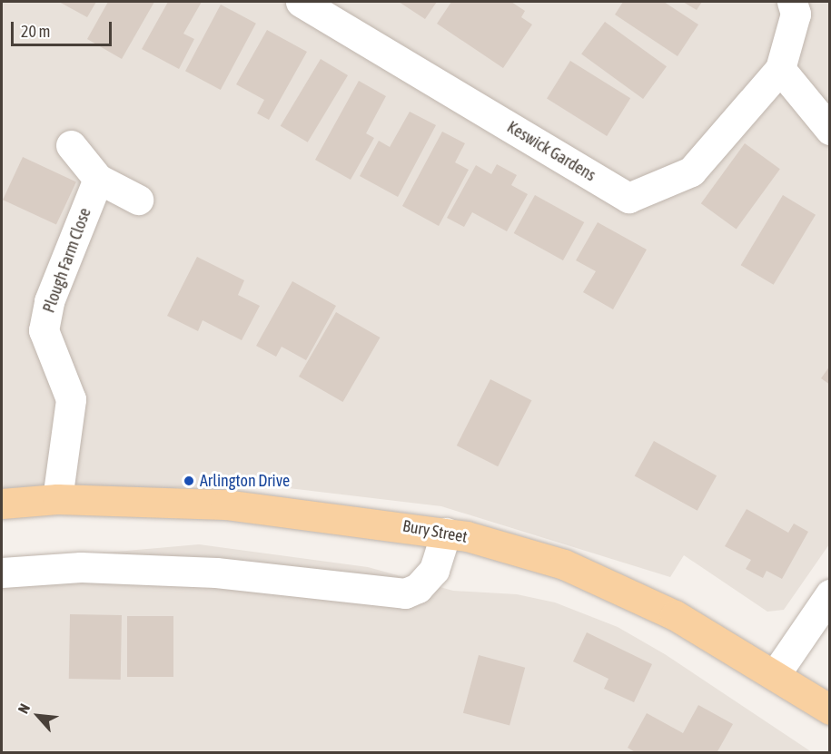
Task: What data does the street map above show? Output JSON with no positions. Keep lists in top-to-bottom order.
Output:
{
  "streets": {
    "main road": ["Bury Street"],
    "street": ["Keswick Gardens", "Plough Farm Close"]
  },
  "crossings": [
    ["Plough Farm Close", "Bury Street"]
  ],
  "places": ["Arlington Drive"],
  "scale_bar": "20 m",
  "north": "top left"
}
